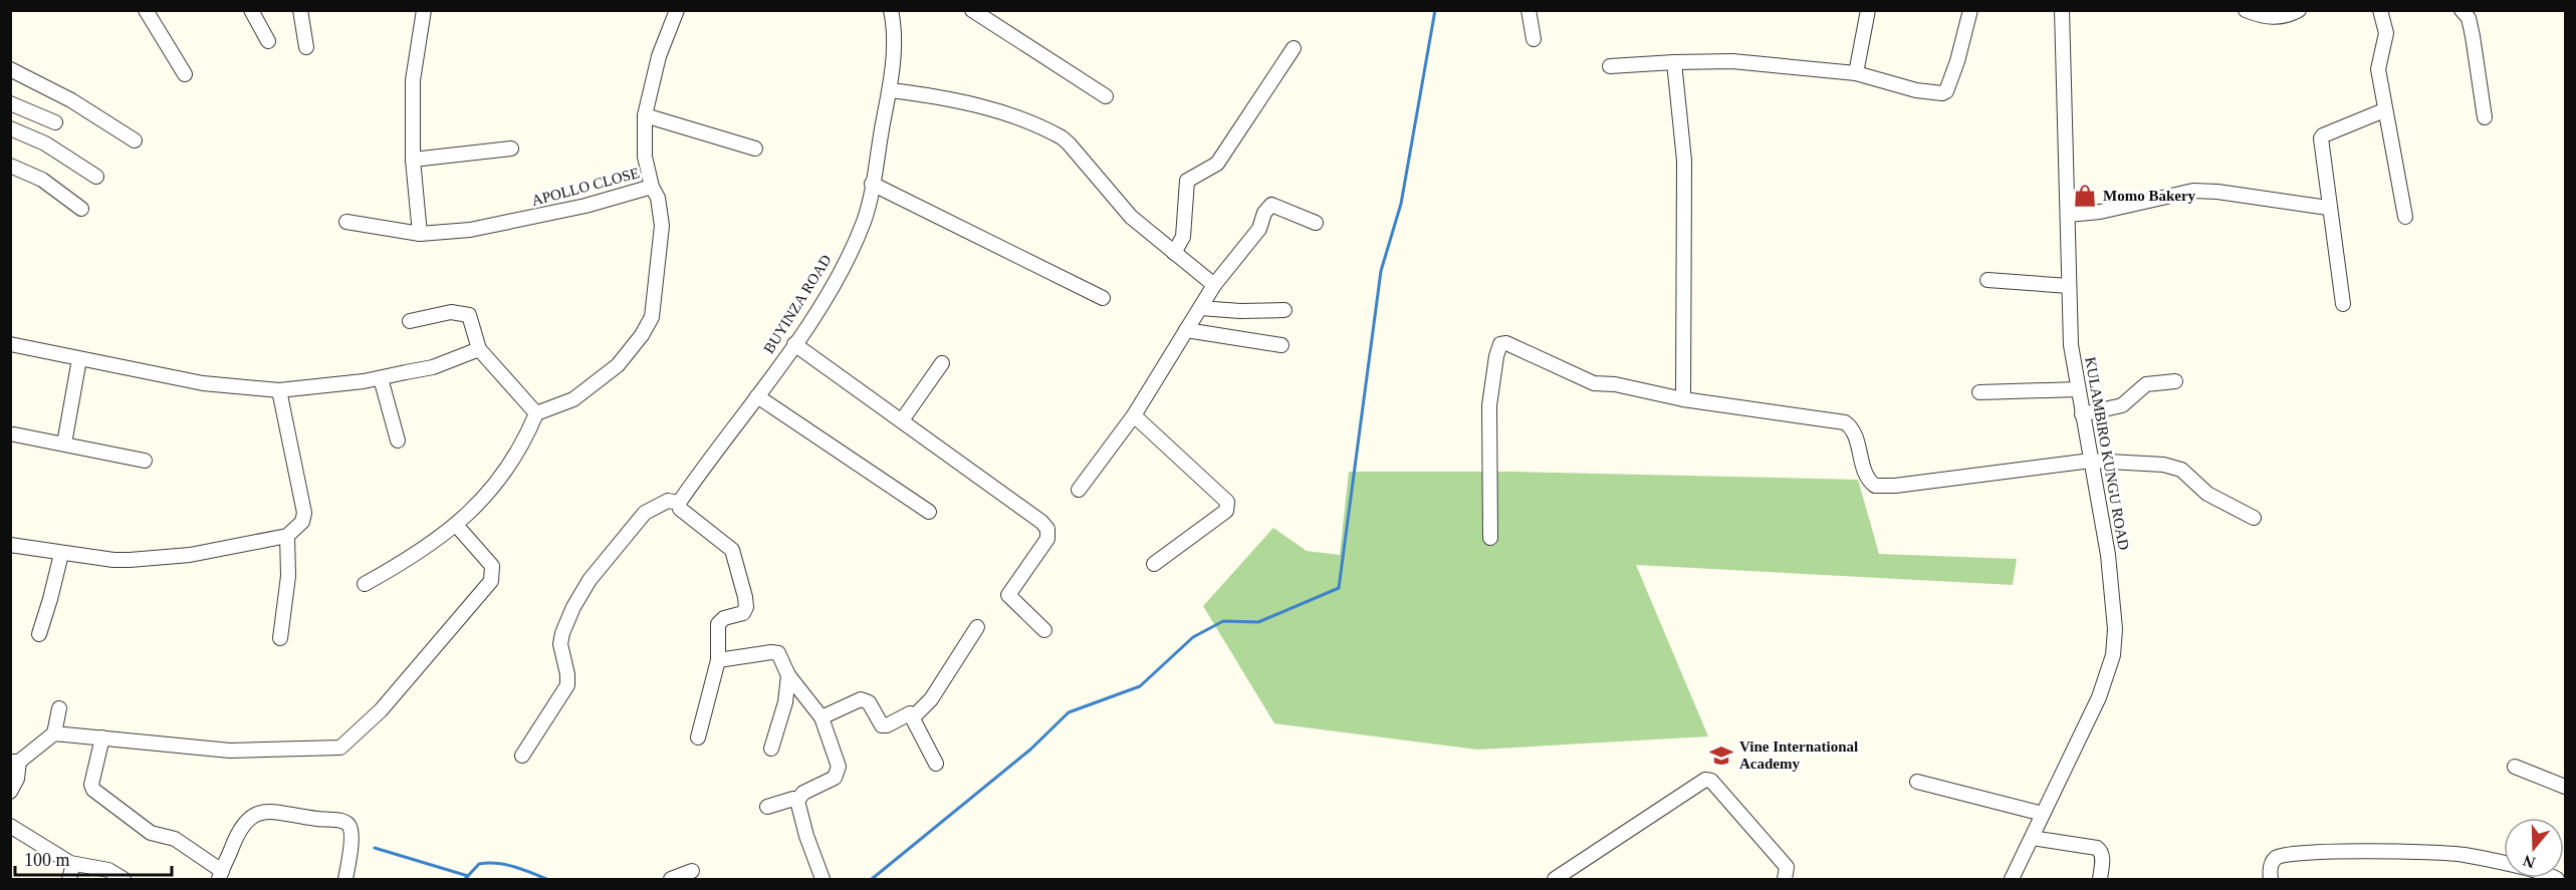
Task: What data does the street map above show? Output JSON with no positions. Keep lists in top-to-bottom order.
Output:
{
  "streets": {
    "street": ["APOLLO CLOSE", "BUYINZA ROAD", "KULAMBIRO KUNGU ROAD"]
  },
  "places": {
    "shop": ["Momo Bakery"],
    "school or university": ["Vine International Academy"]
  },
  "scale_bar": "100 m",
  "north": "bottom"
}
